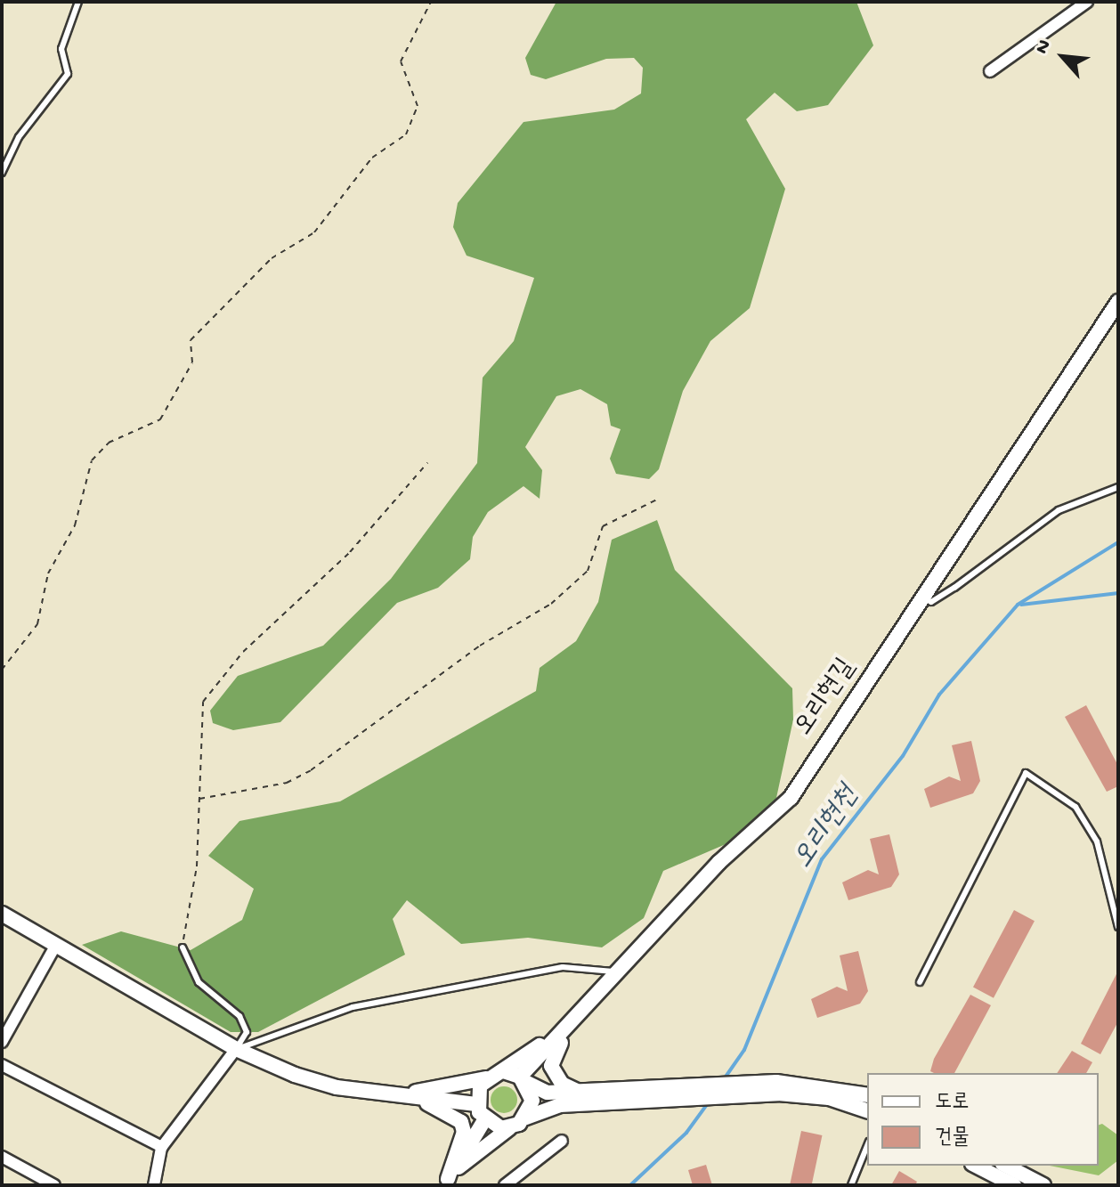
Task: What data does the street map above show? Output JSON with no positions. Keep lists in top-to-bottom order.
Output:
{
  "streets": {
    "street": ["오리현길"]
  },
  "water": ["오리현천"],
  "legend": ["도로", "건물"],
  "north": "top left"
}
